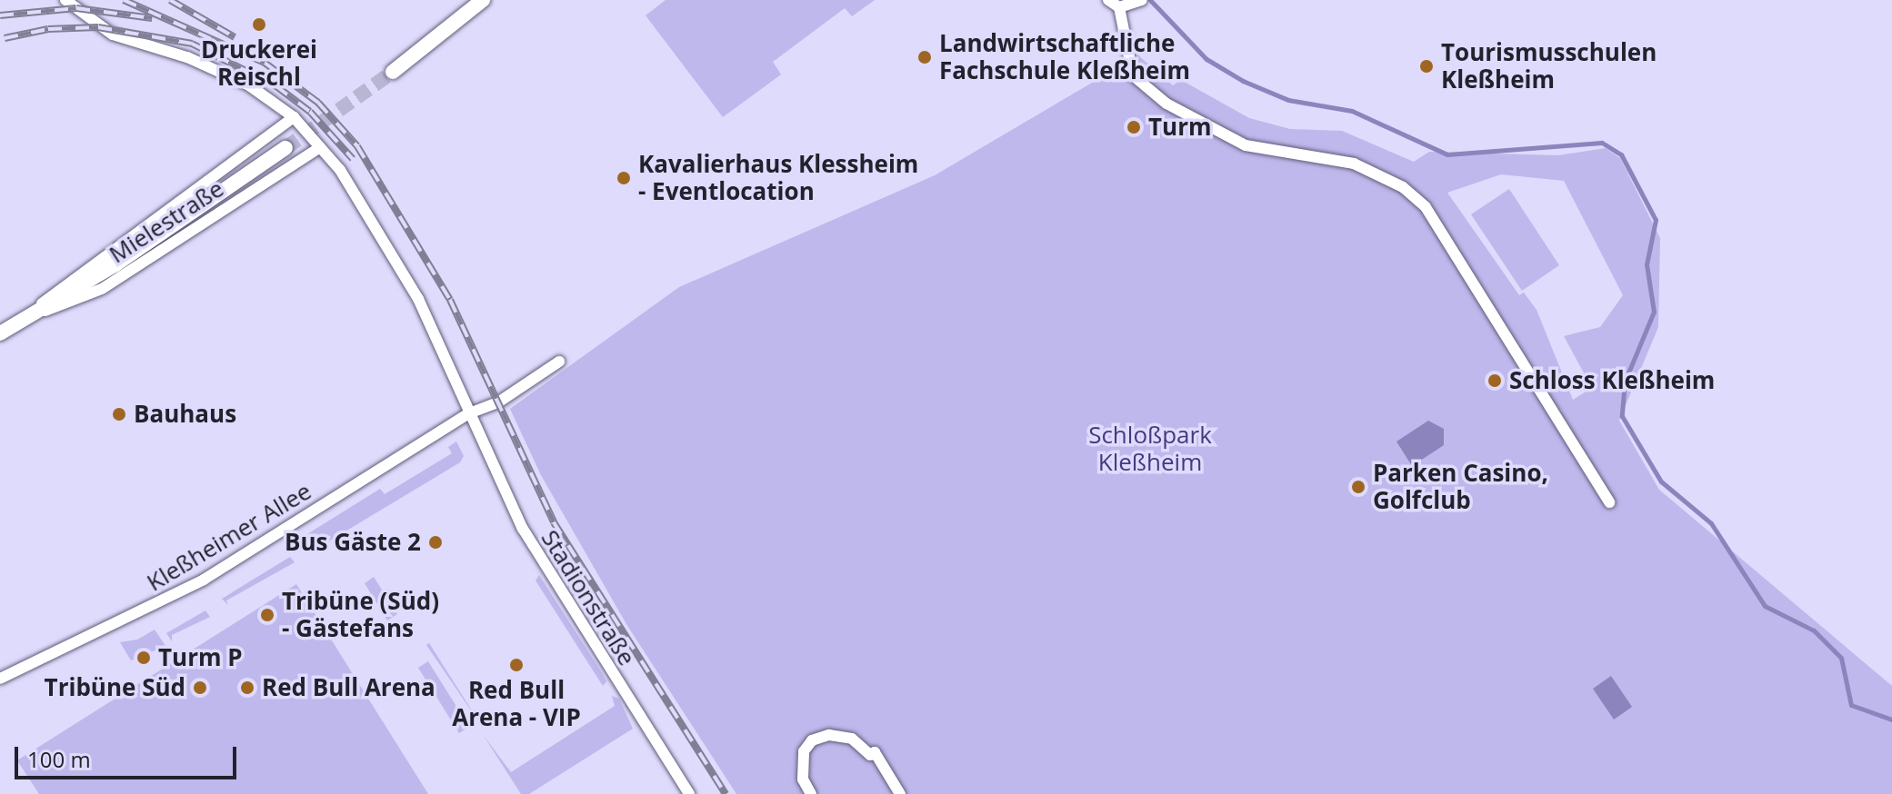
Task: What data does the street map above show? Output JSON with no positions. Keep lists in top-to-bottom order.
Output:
{
  "streets": {
    "street": ["Mielestraße", "Kleßheimer Allee", "Stadionstraße"]
  },
  "crossings": [
    ["Mielestraße", "Stadionstraße"],
    ["Kleßheimer Allee", "Stadionstraße"]
  ],
  "parks": ["Schloßpark Kleßheim"],
  "places": [
    "Druckerei Reischl",
    "Landwirtschaftliche Fachschule Kleßheim",
    "Tourismusschulen Kleßheim",
    "Turm",
    "Kavalierhaus Klessheim - Eventlocation",
    "Schloss Kleßheim",
    "Bauhaus",
    "Parken Casino, Golfclub",
    "Bus Gäste 2",
    "Tribüne (Süd) - Gästefans",
    "Turm P",
    "Red Bull Arena - VIP",
    "Tribüne Süd",
    "Red Bull Arena"
  ],
  "scale_bar": "100 m"
}
